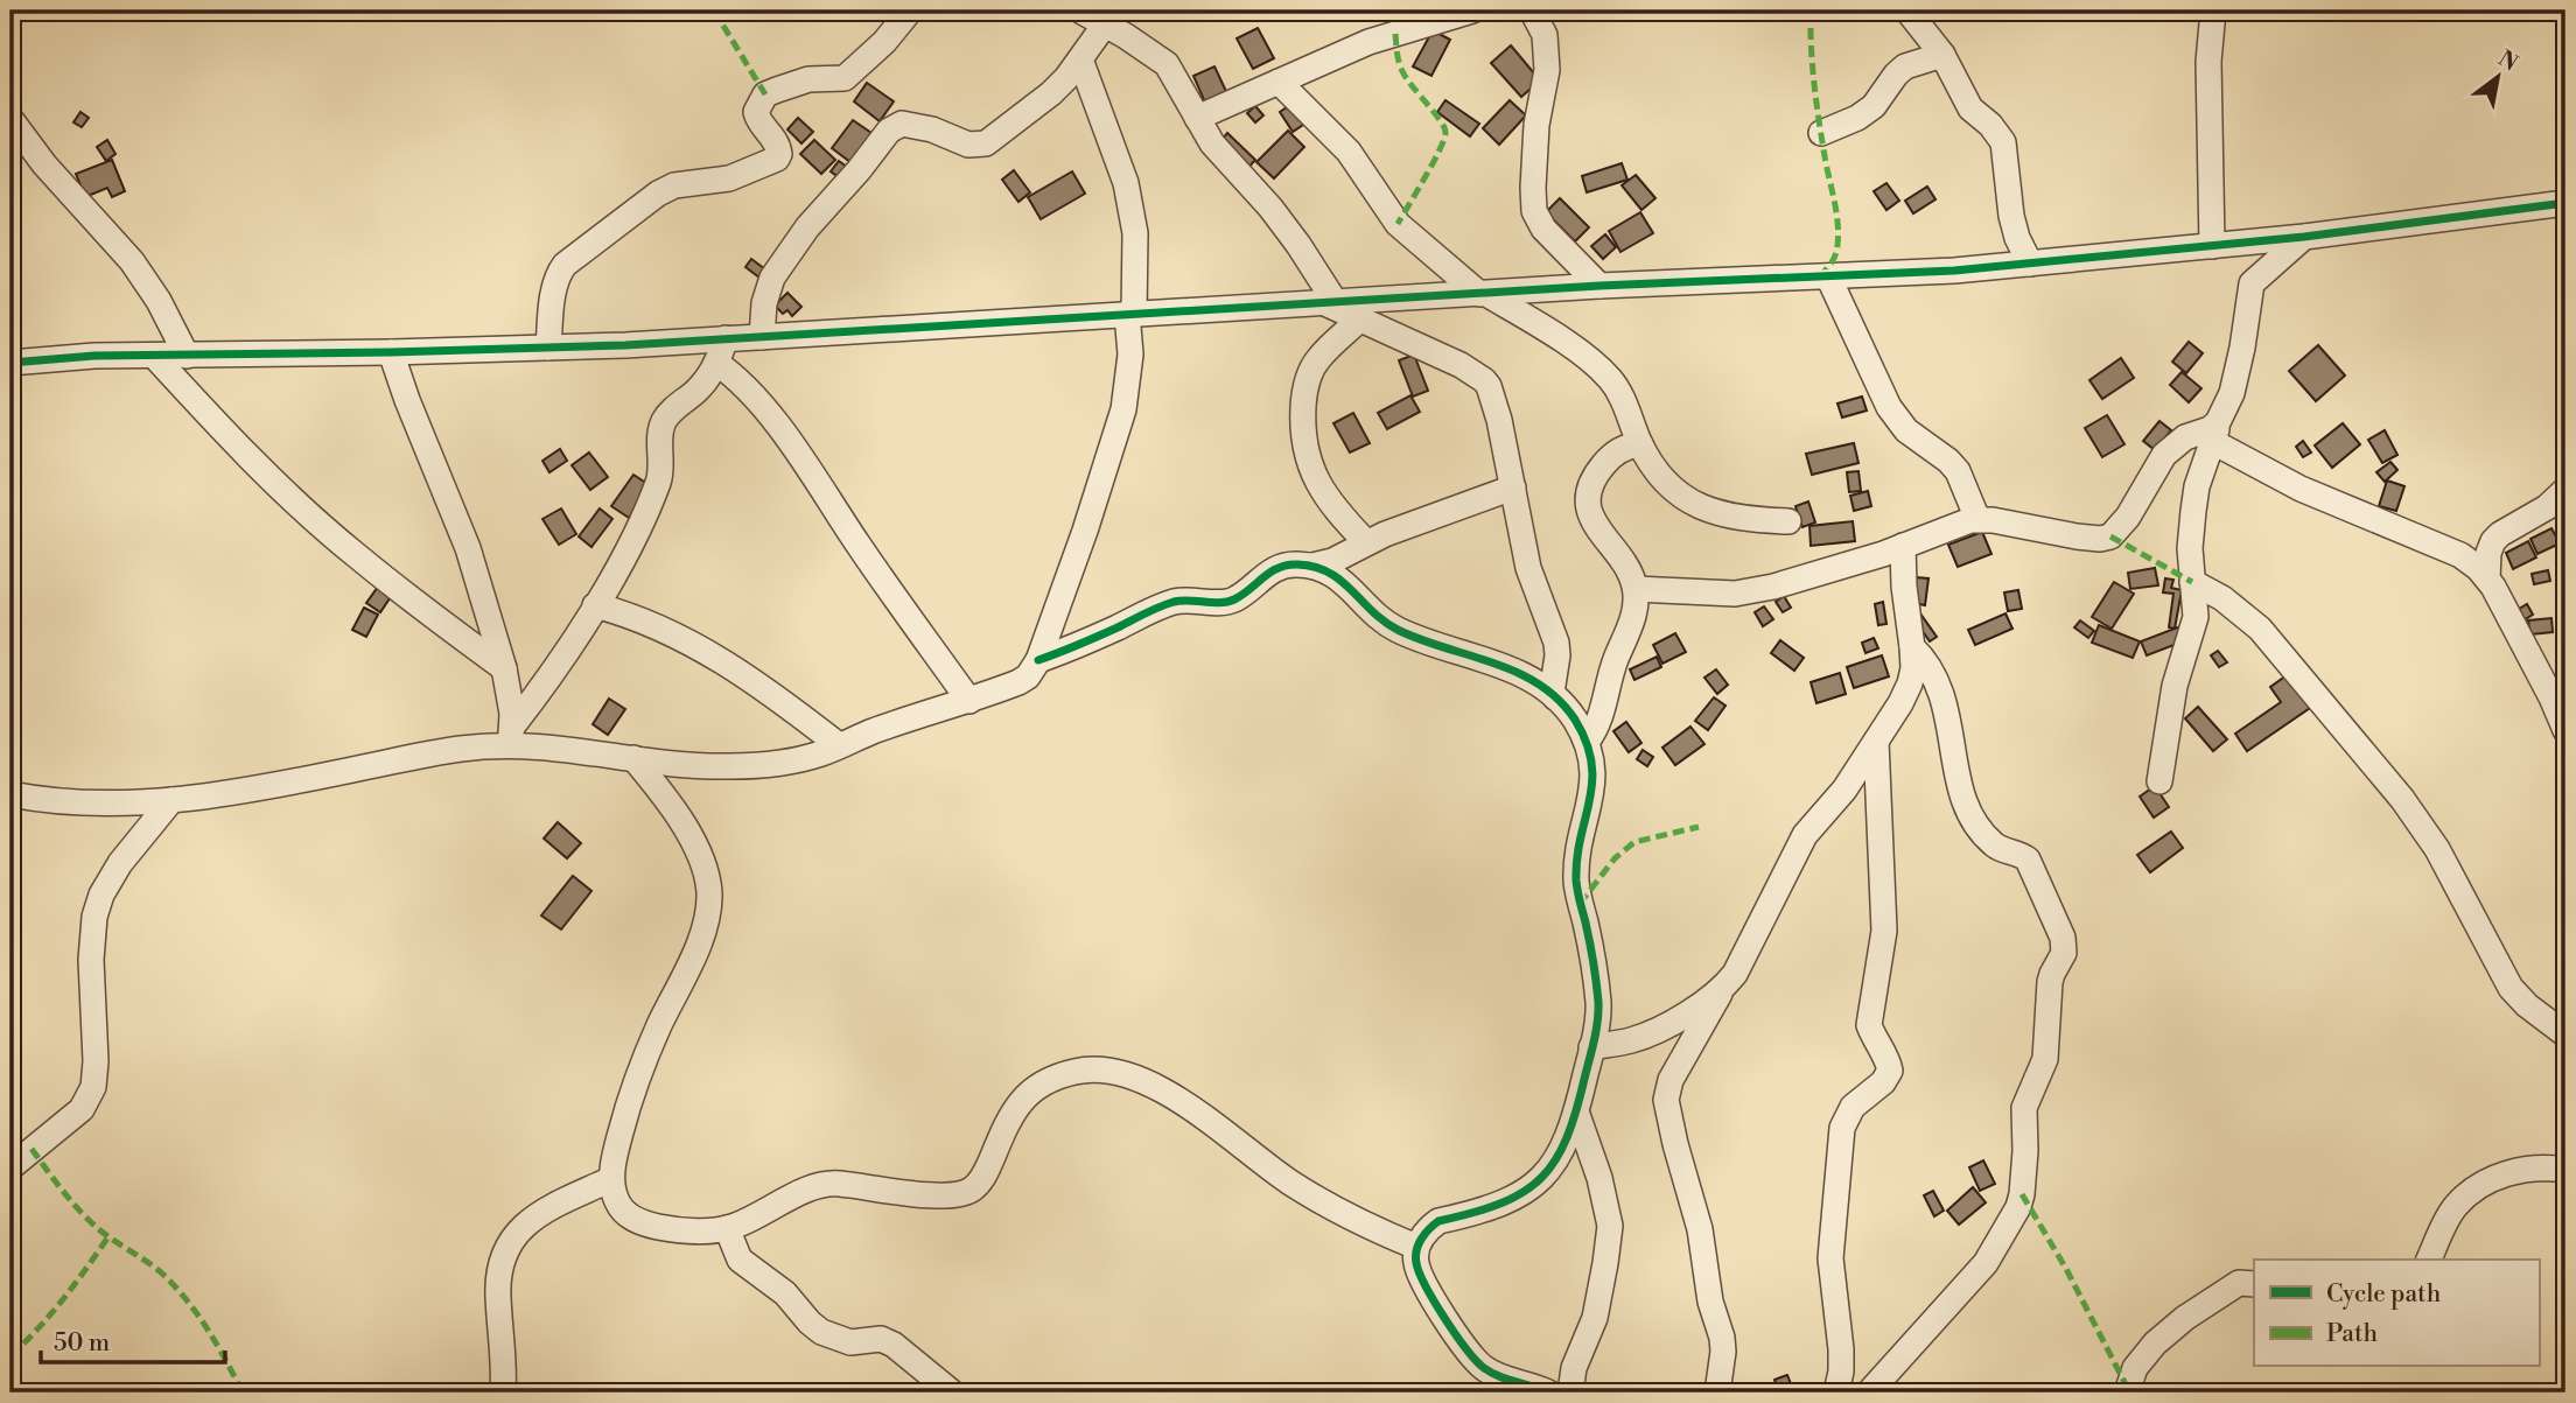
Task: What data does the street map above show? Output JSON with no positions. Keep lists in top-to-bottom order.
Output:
{
  "legend": ["Cycle path", "Path"],
  "scale_bar": "50 m",
  "north": "top right"
}
